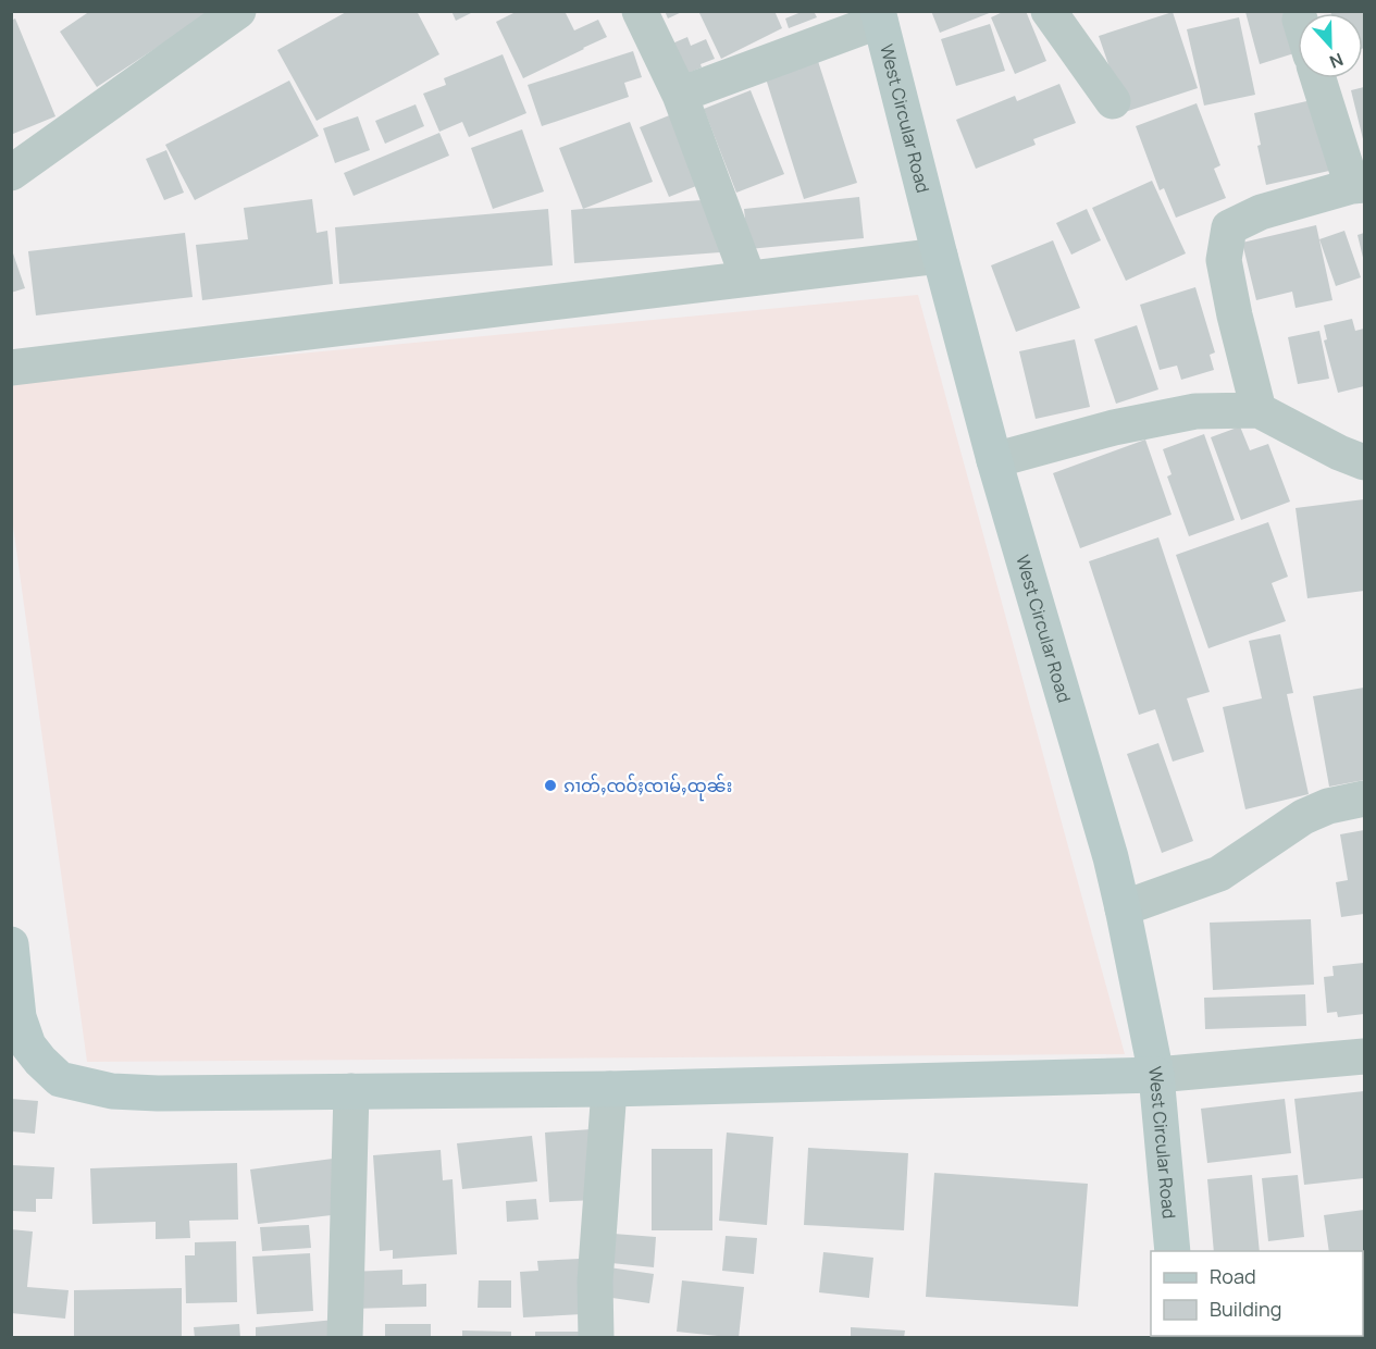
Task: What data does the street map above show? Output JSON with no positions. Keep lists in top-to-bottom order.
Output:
{
  "streets": {
    "street": ["West Circular Road"]
  },
  "places": ["ၵၢတ်ႇၸဝ်ႈၸၢမ်ႇထုၼ်း"],
  "legend": ["Road", "Building"],
  "north": "bottom"
}
